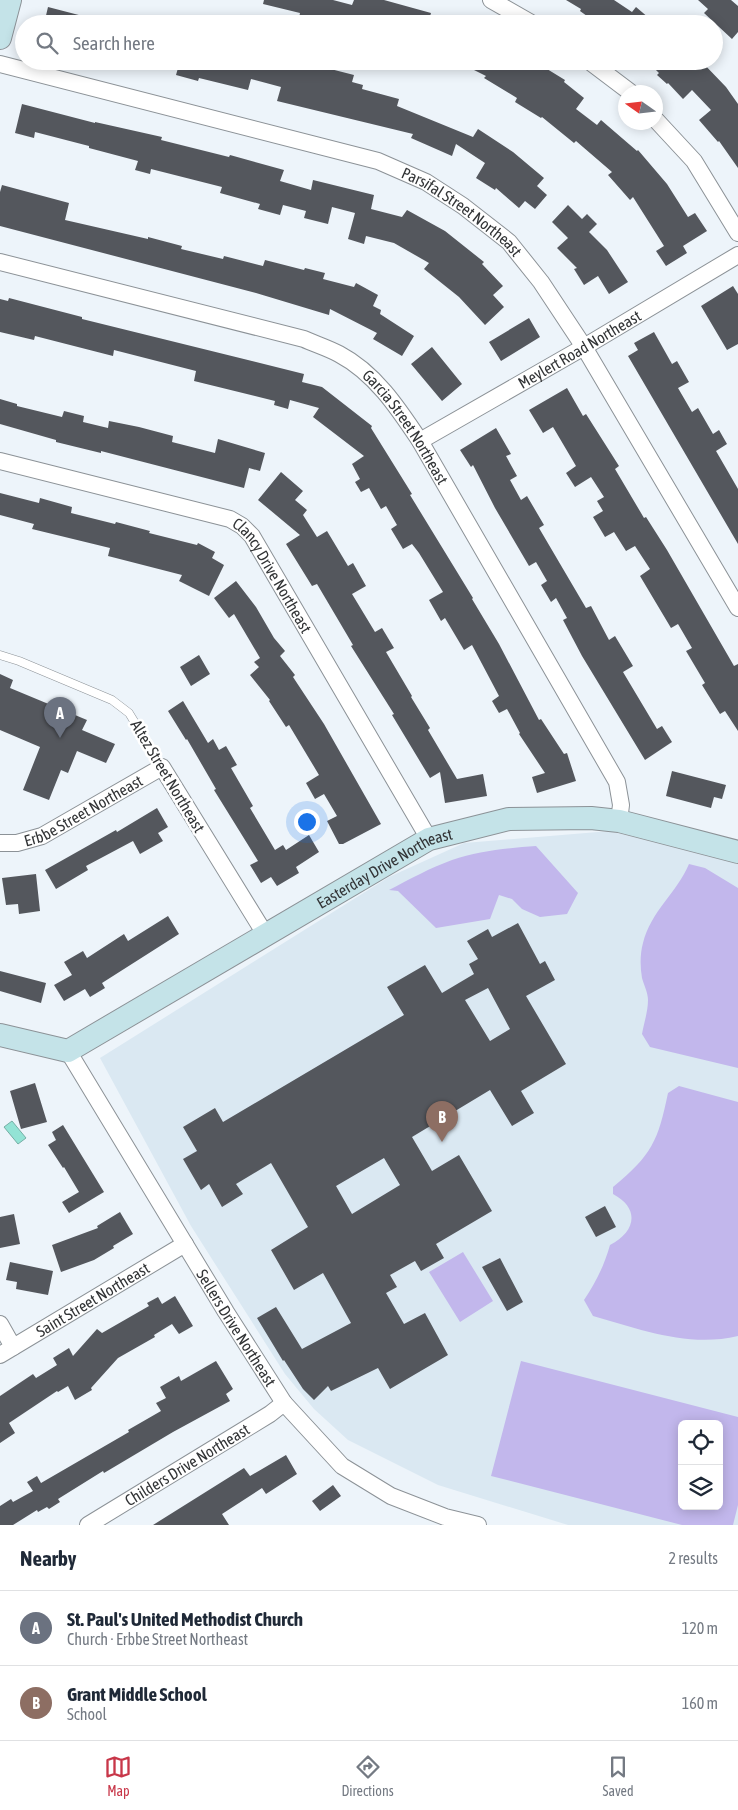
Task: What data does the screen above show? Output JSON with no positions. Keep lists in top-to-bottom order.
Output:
{
  "streets": {
    "street": [
      "Parsifal Street Northeast",
      "Meylert Road Northeast",
      "Garcia Street Northeast",
      "Clancy Drive Northeast",
      "Altez Street Northeast",
      "Erbbe Street Northeast",
      "Easterday Drive Northeast",
      "Saint Street Northeast",
      "Sellers Drive Northeast",
      "Childers Drive Northeast"
    ]
  },
  "crossings": [
    ["Parsifal Street Northeast", "Meylert Road Northeast"],
    ["Meylert Road Northeast", "Garcia Street Northeast"],
    ["Garcia Street Northeast", "Easterday Drive Northeast"],
    ["Clancy Drive Northeast", "Easterday Drive Northeast"],
    ["Altez Street Northeast", "Erbbe Street Northeast"],
    ["Altez Street Northeast", "Easterday Drive Northeast"],
    ["Easterday Drive Northeast", "Sellers Drive Northeast"],
    ["Saint Street Northeast", "Sellers Drive Northeast"],
    ["Sellers Drive Northeast", "Childers Drive Northeast"]
  ],
  "north": "left",
  "page": {
    "search": "Search here",
    "pins": ["A", "B"],
    "heading": ["Nearby", "2 results"],
    "list": [
      {
        "mark": "A",
        "name": "St. Paul's United Methodist Church",
        "note": "Church · Erbbe Street Northeast",
        "value": "120 m"
      },
      {
        "mark": "B",
        "name": "Grant Middle School",
        "note": "School",
        "value": "160 m"
      }
    ],
    "nav": ["Map", "Directions", "Saved"]
  }
}
